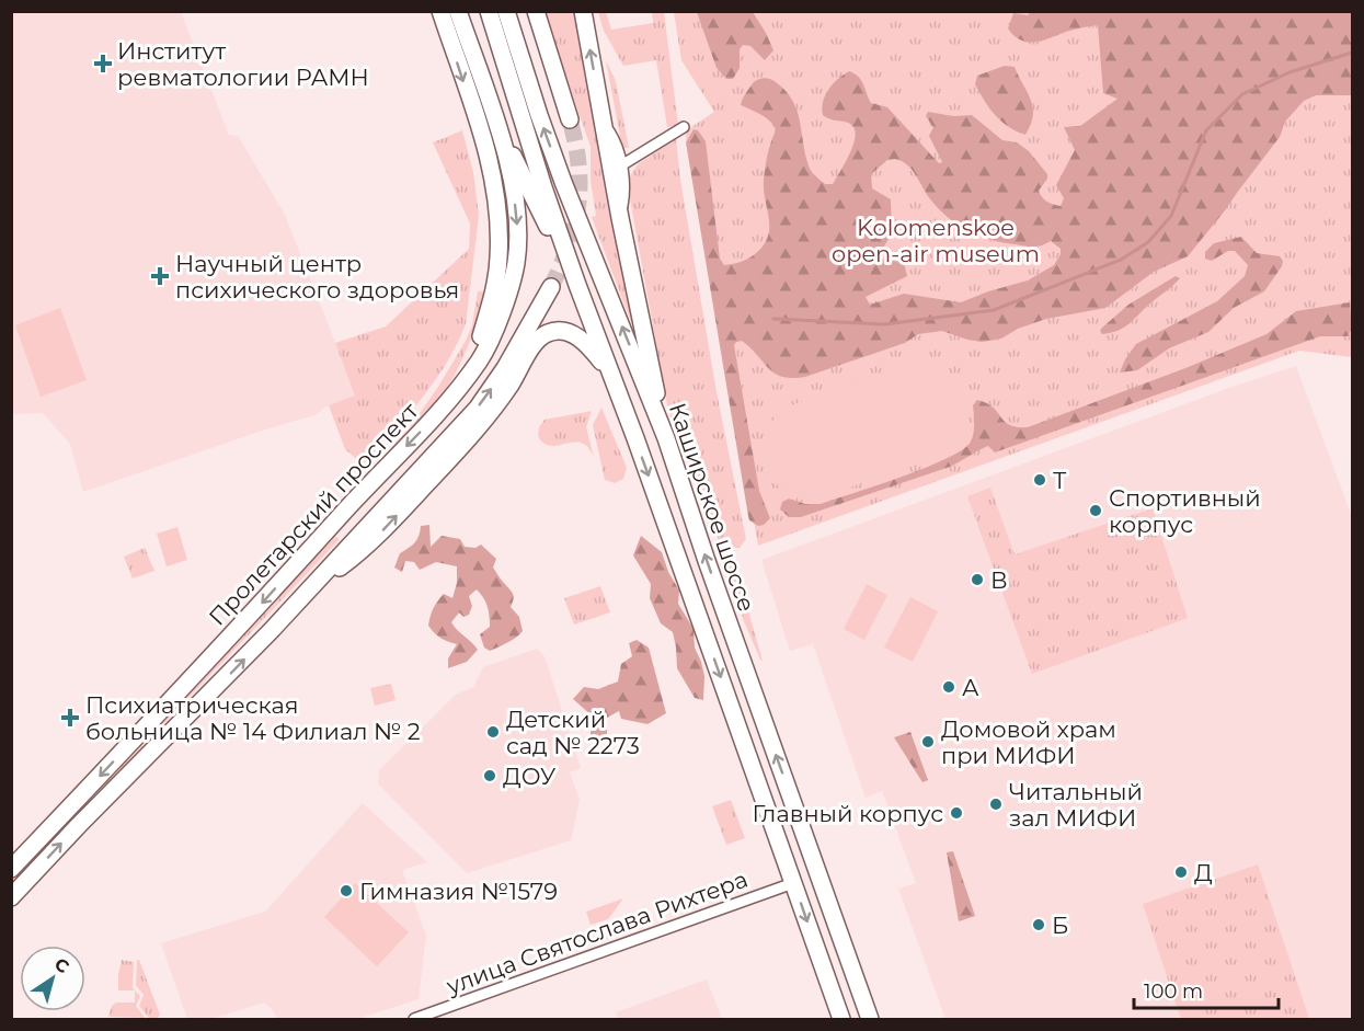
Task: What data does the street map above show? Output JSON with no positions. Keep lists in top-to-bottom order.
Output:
{
  "streets": {
    "main road": ["Каширское шоссе", "Пролетарский проспект"],
    "street": ["улица Святослава Рихтера"]
  },
  "crossings": [
    ["Каширское шоссе", "улица Святослава Рихтера"]
  ],
  "parks": ["Kolomenskoe open-air museum"],
  "places": {
    "health": ["Институт ревматологии РАМН", "Научный центр психического здоровья", "Психиатрическая больница № 14 Филиал № 2"],
    "other": [
      "Т",
      "Спортивный корпус",
      "В",
      "А",
      "Детский сад № 2273",
      "Домовой храм при МИФИ",
      "ДОУ",
      "Читальный зал МИФИ",
      "Главный корпус",
      "Д",
      "Гимназия №1579",
      "Б"
    ]
  },
  "scale_bar": "100 m",
  "north": "top right"
}
